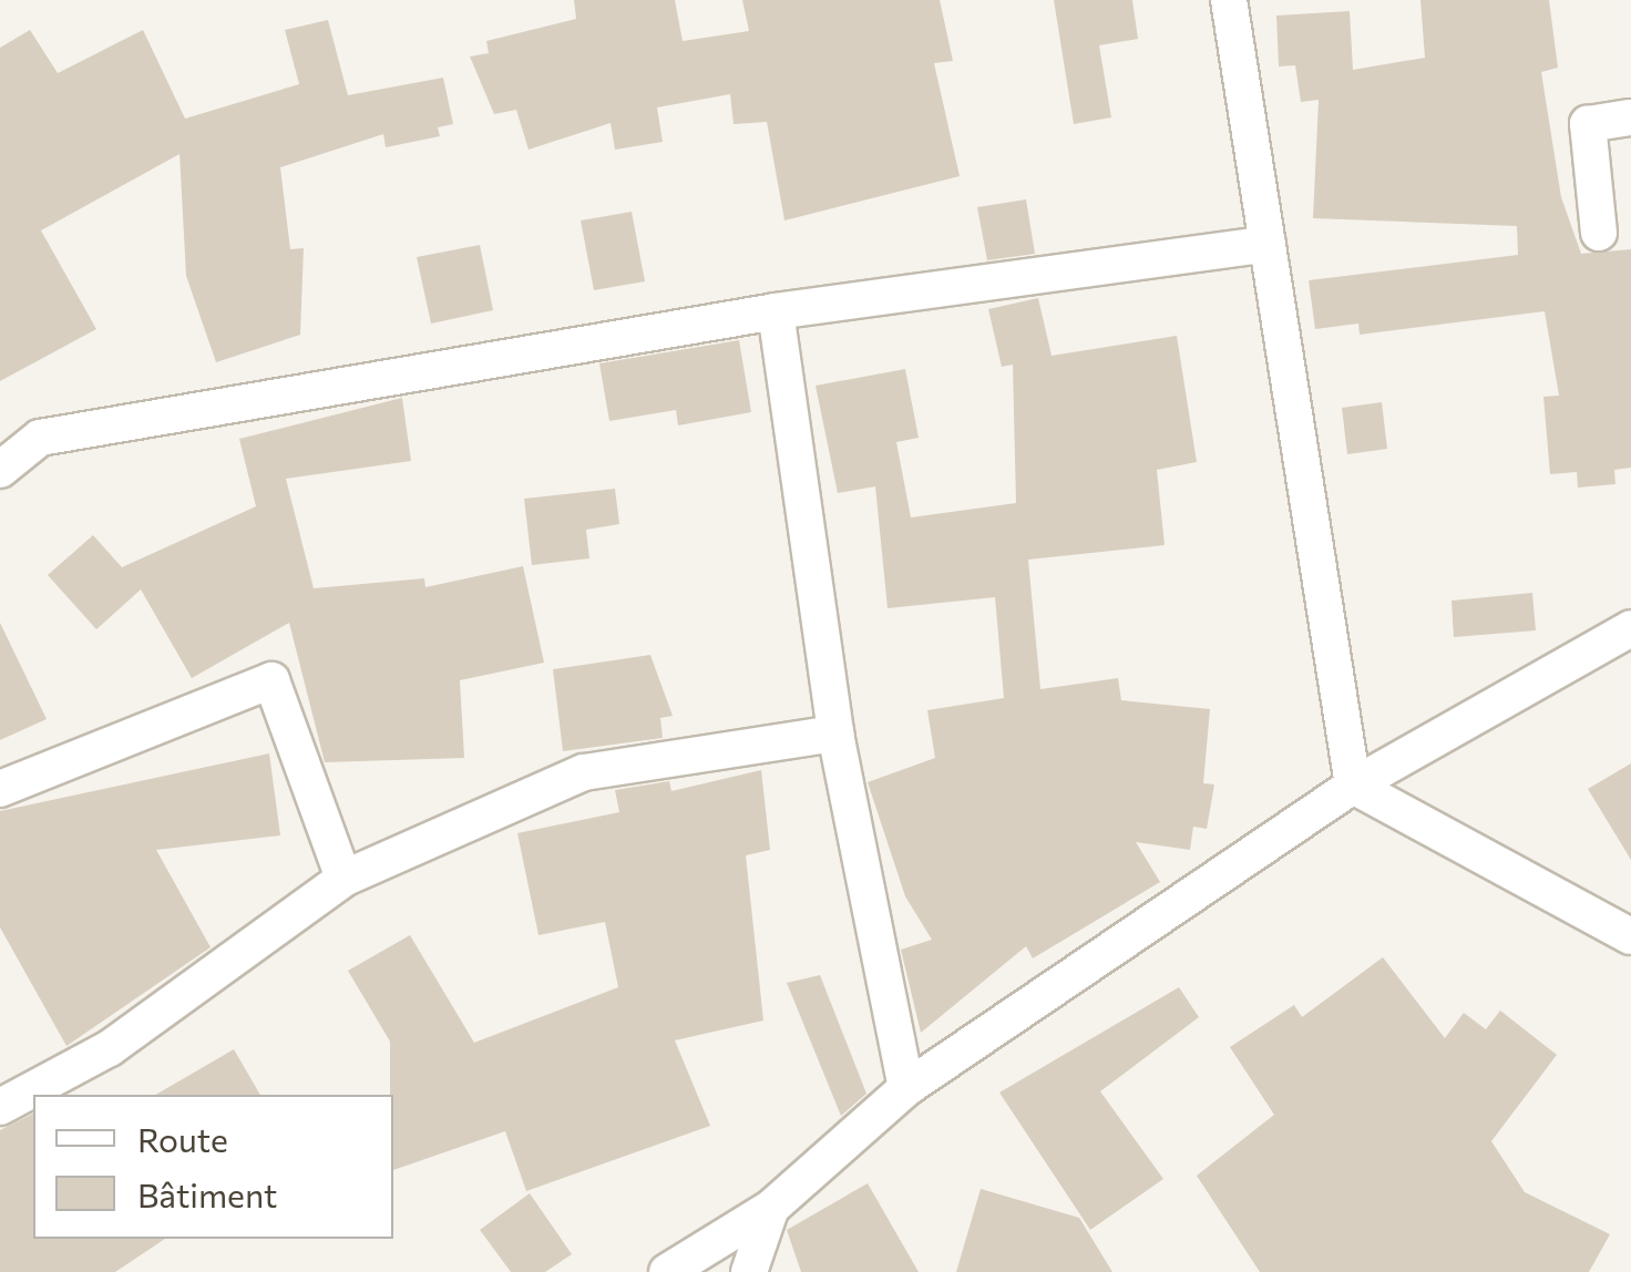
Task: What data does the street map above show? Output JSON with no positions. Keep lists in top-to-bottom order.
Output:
{
  "legend": ["Route", "Bâtiment"]
}
